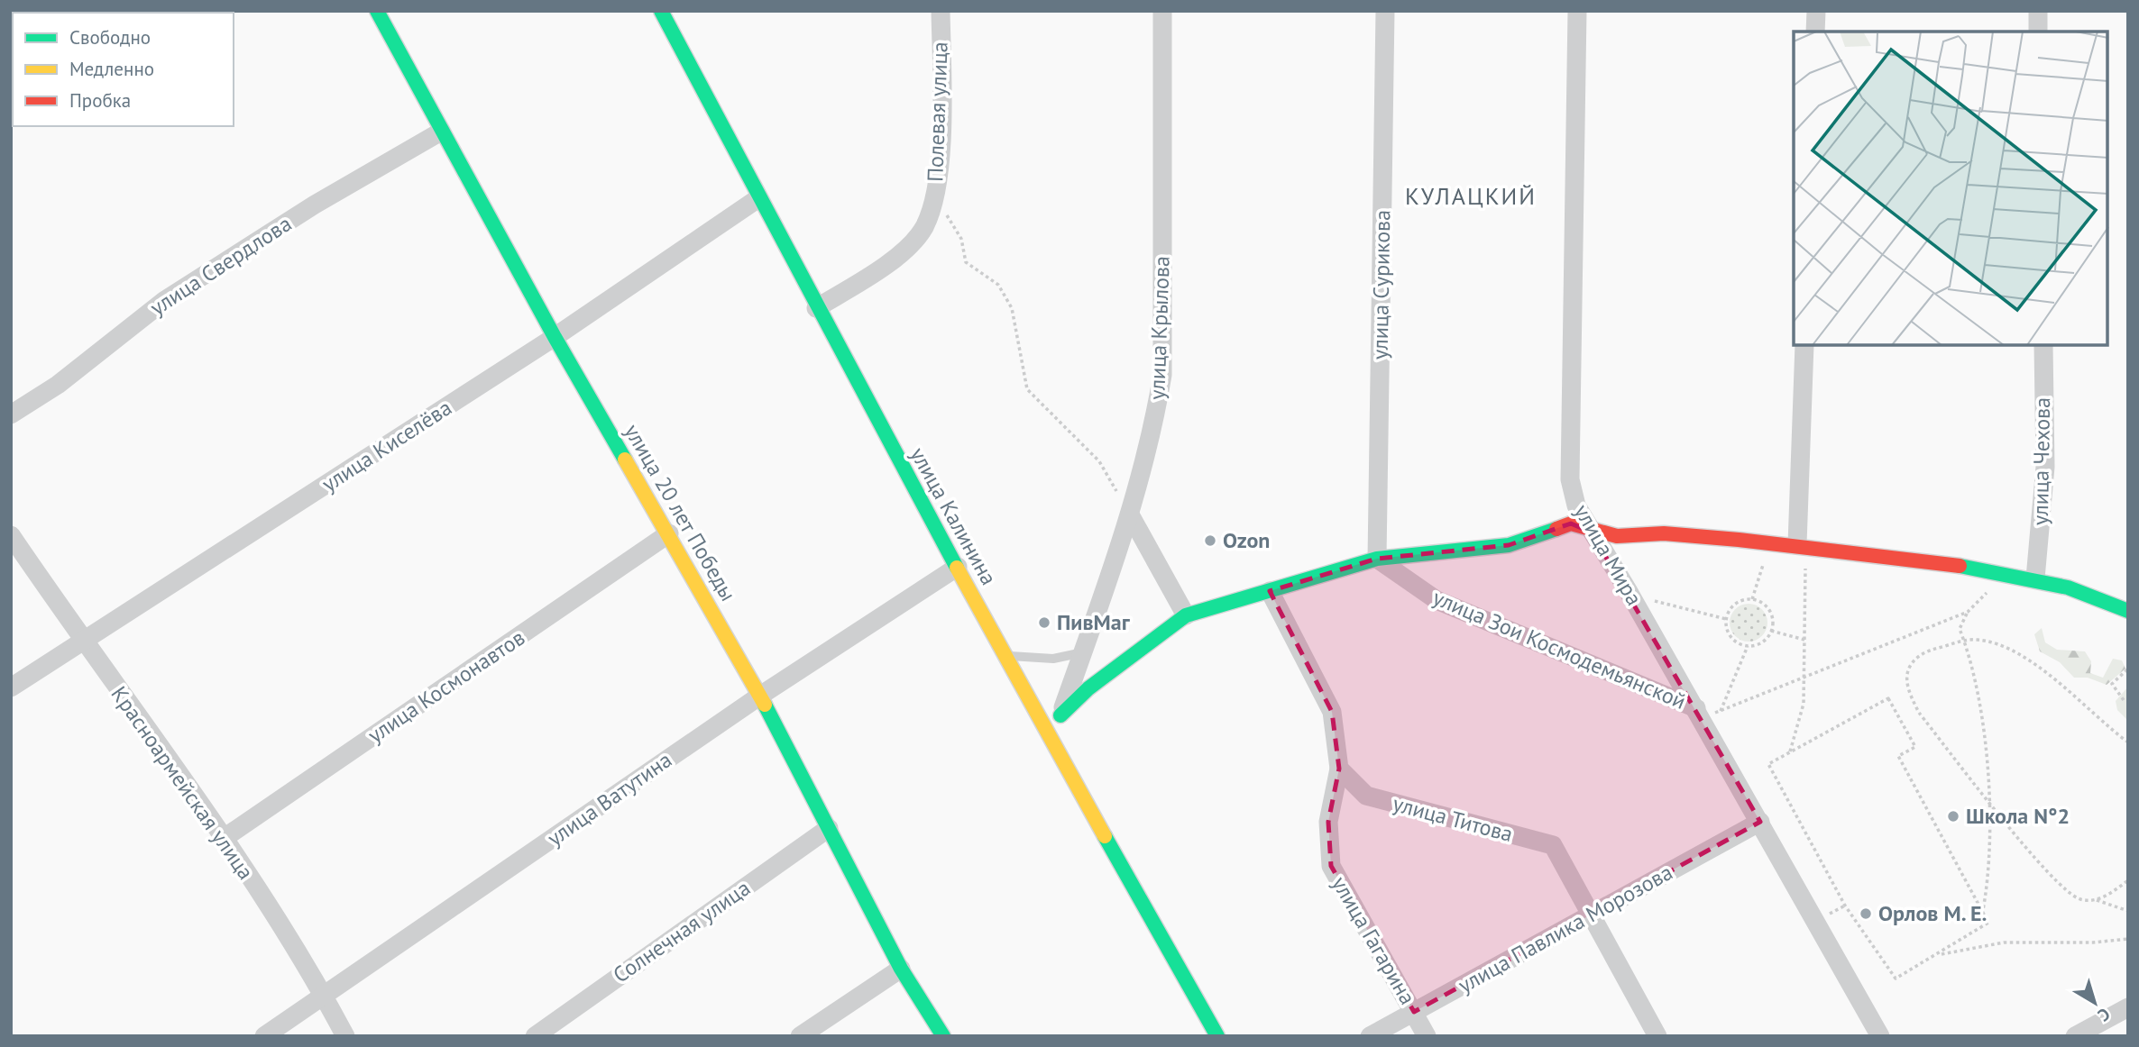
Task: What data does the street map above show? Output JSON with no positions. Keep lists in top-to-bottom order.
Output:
{
  "streets": {
    "street": [
      "Полевая улица",
      "улица Свердлова",
      "улица Сурикова",
      "улица Крылова",
      "улица Киселёва",
      "улица Чехова",
      "улица 20 лет Победы",
      "улица Калинина",
      "улица Мира",
      "улица Зои Космодемьянской",
      "улица Космонавтов",
      "Красноармейская улица",
      "улица Ватутина",
      "улица Титова",
      "улица Павлика Морозова",
      "Солнечная улица",
      "улица Гагарина"
    ]
  },
  "crossings": [
    ["Полевая улица", "улица Калинина"],
    ["улица Свердлова", "улица 20 лет Победы"],
    ["улица Сурикова", "улица Зои Космодемьянской"],
    ["улица Крылова", "улица Калинина"],
    ["улица Киселёва", "улица 20 лет Победы"],
    ["улица Киселёва", "улица Калинина"],
    ["улица Киселёва", "Красноармейская улица"],
    ["улица 20 лет Победы", "улица Космонавтов"],
    ["улица 20 лет Победы", "улица Ватутина"],
    ["улица 20 лет Победы", "Солнечная улица"],
    ["улица Калинина", "улица Ватутина"],
    ["улица Мира", "улица Зои Космодемьянской"],
    ["улица Мира", "улица Павлика Морозова"],
    ["улица Космонавтов", "Красноармейская улица"],
    ["Красноармейская улица", "улица Ватутина"],
    ["улица Титова", "улица Павлика Морозова"],
    ["улица Титова", "улица Гагарина"],
    ["улица Павлика Морозова", "улица Гагарина"]
  ],
  "districts": ["КУЛАЦКИЙ"],
  "places": [
    "Ozon",
    "ПивМаг",
    "Школа N°2",
    "Орлов М. Е."
  ],
  "legend": ["Свободно", "Медленно", "Пробка"],
  "north": "bottom right"
}
